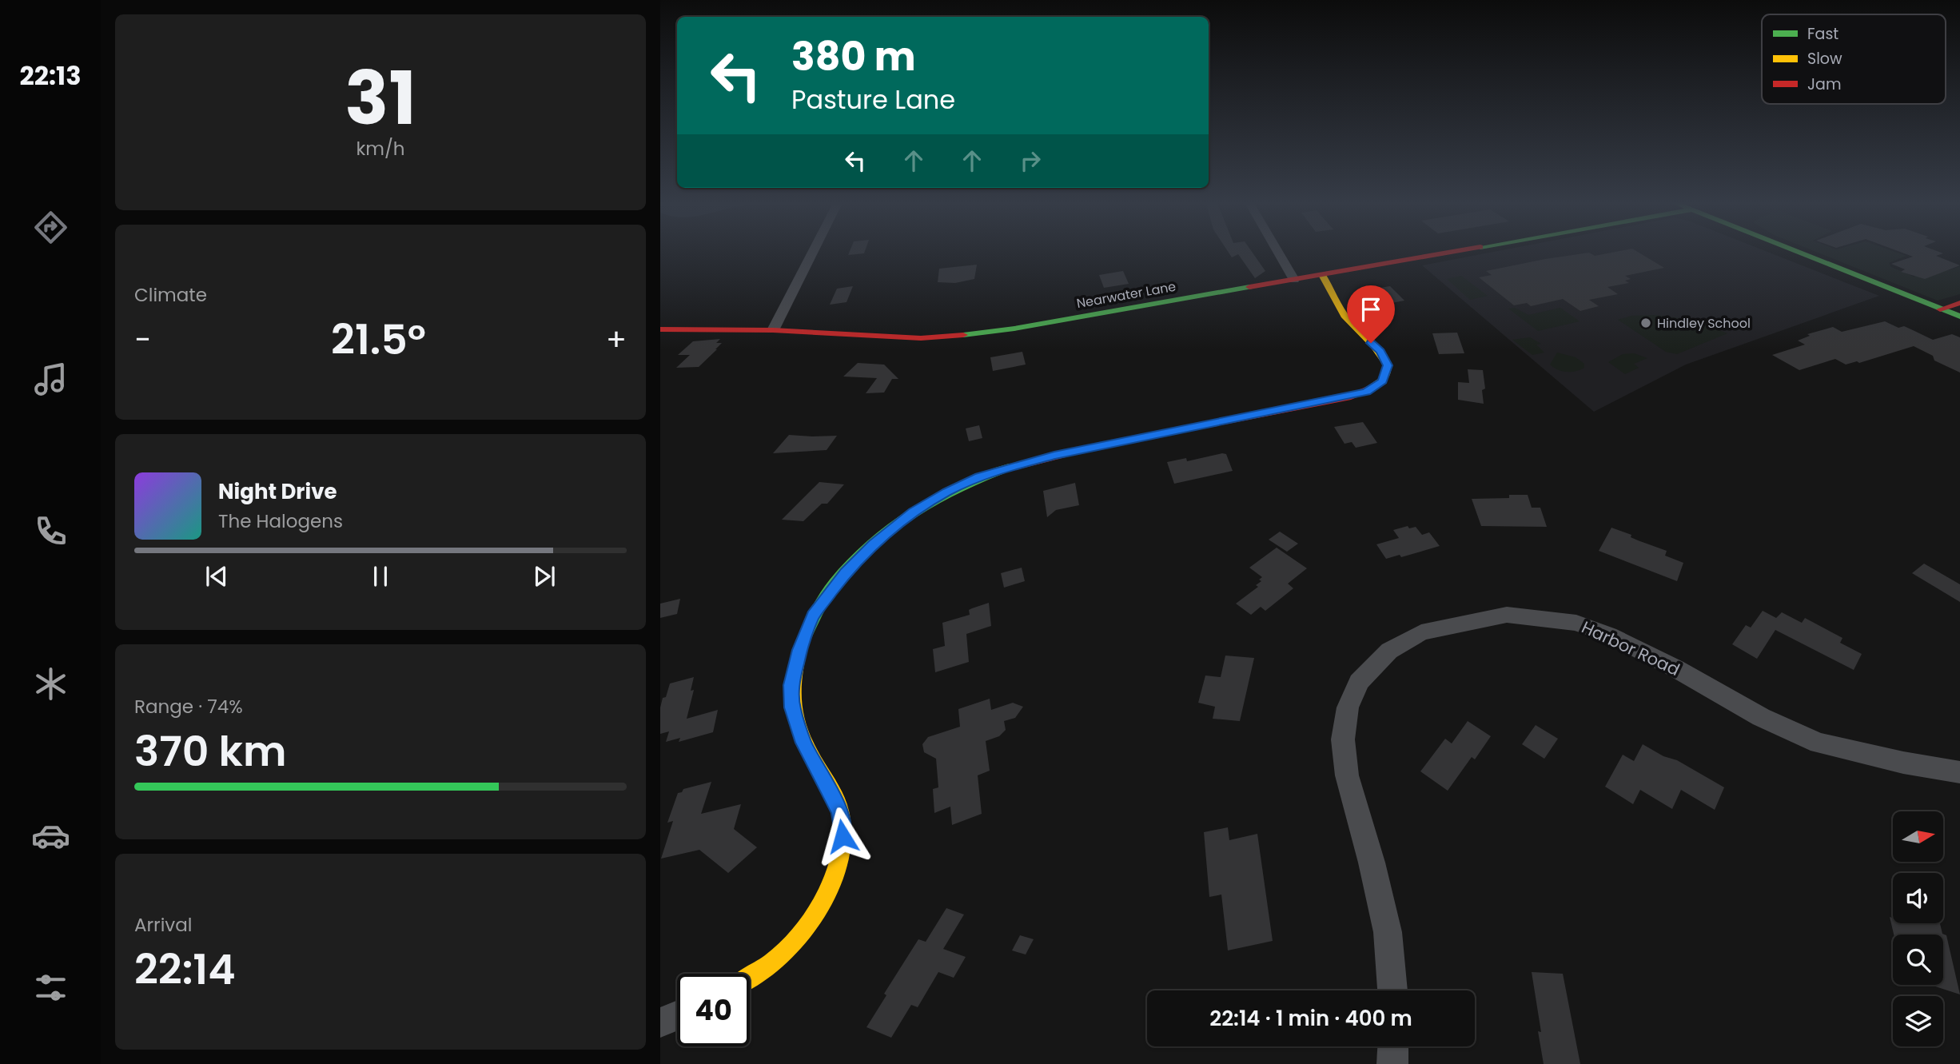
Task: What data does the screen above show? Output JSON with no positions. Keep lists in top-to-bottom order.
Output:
{
  "streets": {
    "street": ["Nearwater Lane", "Harbor Road"]
  },
  "places": ["Hindley School"],
  "legend": ["Fast", "Slow", "Jam"],
  "north": "right",
  "page": {
    "tabs": "22:13",
    "tile": [
      ["31", "km/h"],
      "Climate",
      ["Range · 74%", "370 km"],
      ["Arrival", "22:14"]
    ],
    "turn": ["380 m", "Pasture Lane"],
    "heat": ["−", "21.5°", "+"],
    "song": ["Night Drive", "The Halogens"],
    "limit": "40",
    "trip": "22:14 · 1 min · 400 m"
  }
}
